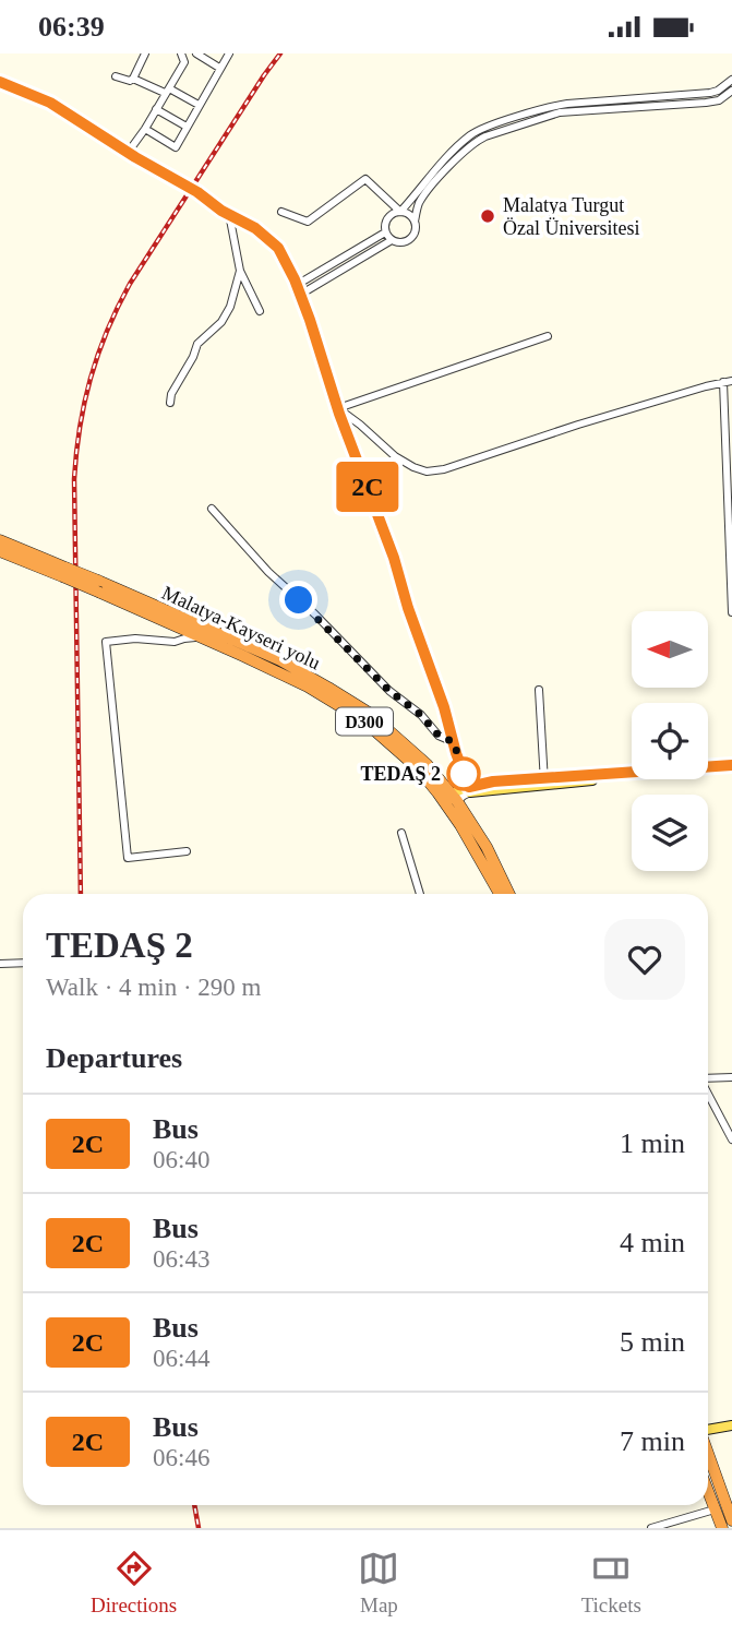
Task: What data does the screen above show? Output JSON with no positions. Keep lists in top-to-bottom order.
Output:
{
  "streets": {
    "highway": ["Malatya-Kayseri yolu", "D300"]
  },
  "crossings": [
    ["Malatya-Kayseri yolu", "D300"]
  ],
  "places": ["Malatya Turgut Özal Üniversitesi", "TEDAŞ 2"],
  "lines": ["bus line 2C"],
  "north": "left",
  "page": {
    "status": "06:39",
    "on_map": "2C",
    "heading": [
      ["TEDAŞ 2", "Walk · 4 min · 290 m"],
      "Departures"
    ],
    "list": [
      {
        "mark": "2C",
        "name": "Bus",
        "note": "06:40",
        "value": "1 min"
      },
      {
        "mark": "2C",
        "name": "Bus",
        "note": "06:43",
        "value": "4 min"
      },
      {
        "mark": "2C",
        "name": "Bus",
        "note": "06:44",
        "value": "5 min"
      },
      {
        "mark": "2C",
        "name": "Bus",
        "note": "06:46",
        "value": "7 min"
      }
    ],
    "tabs": ["Directions", "Map", "Tickets"]
  }
}
